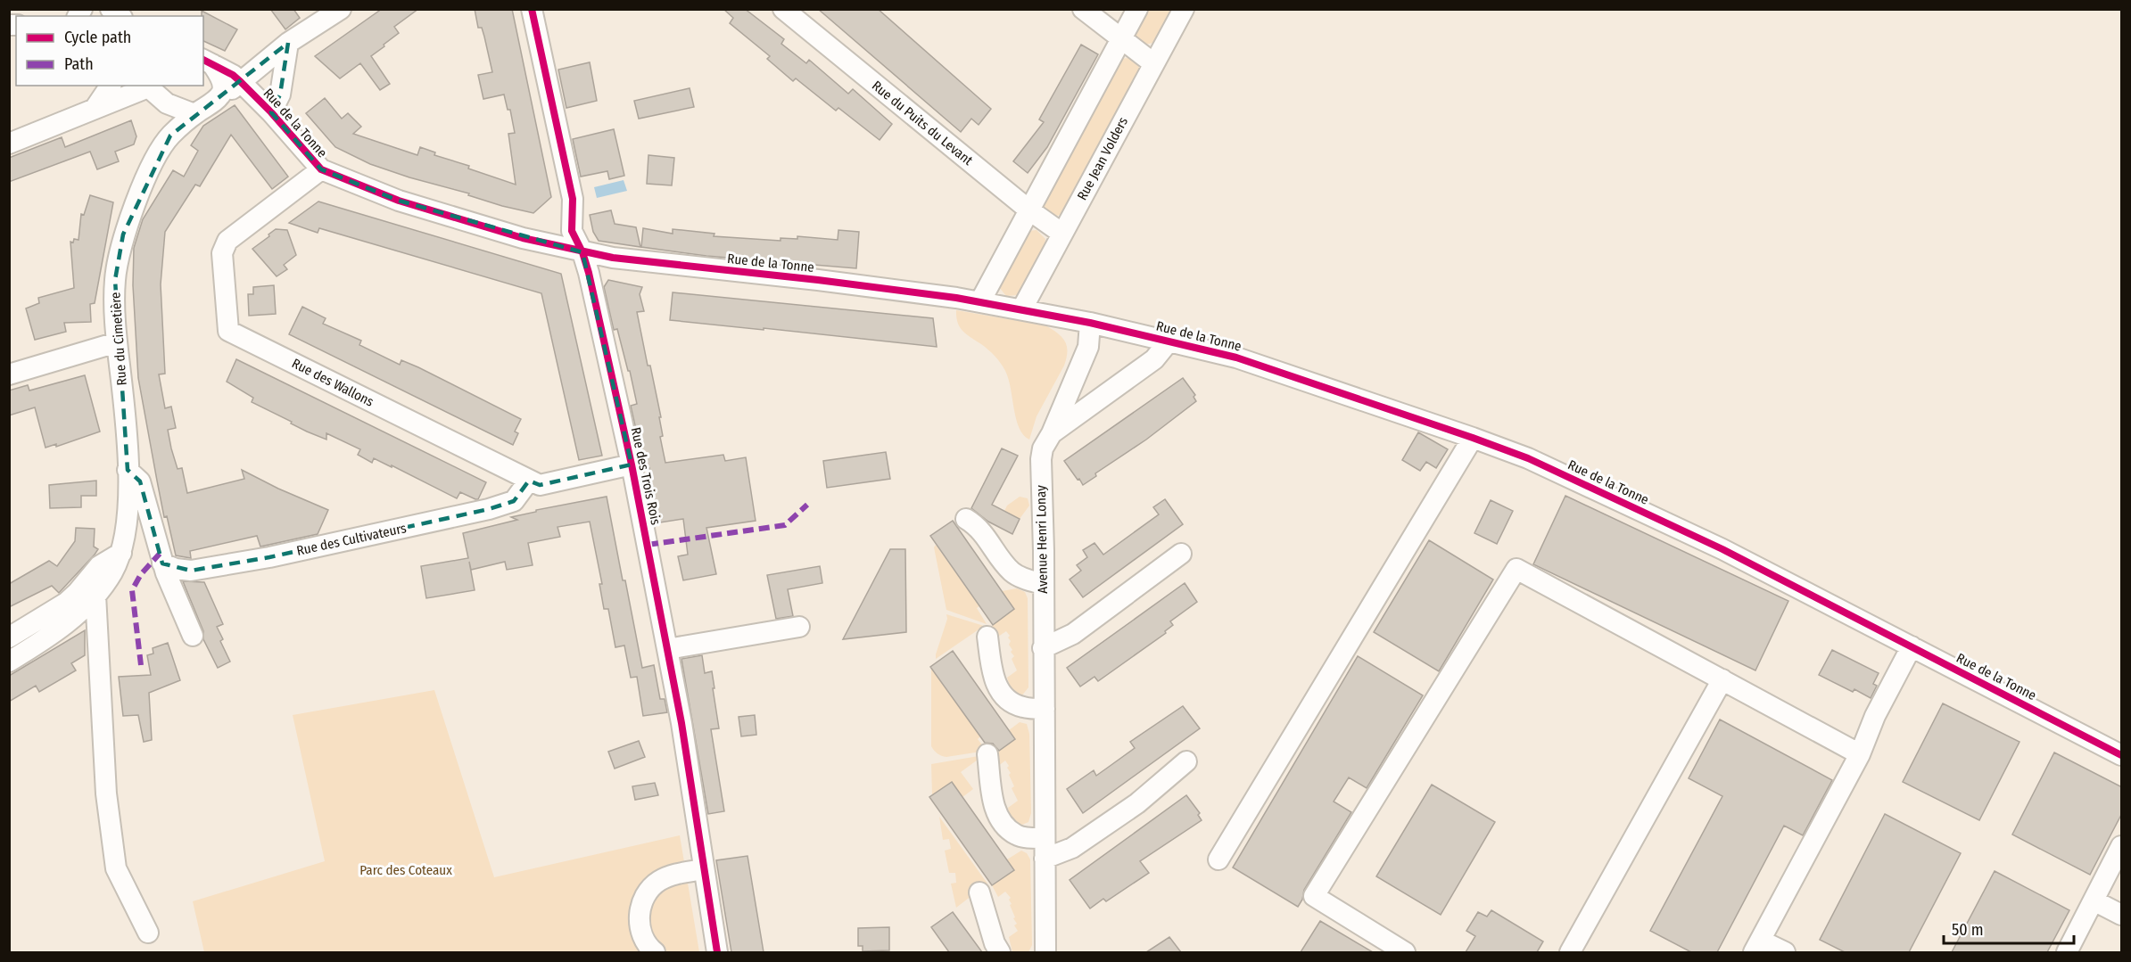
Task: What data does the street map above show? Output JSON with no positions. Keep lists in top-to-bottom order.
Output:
{
  "streets": {
    "street": [
      "Rue de la Tonne",
      "Rue du Puits du Levant",
      "Rue Jean Volders",
      "Rue du Cimetière",
      "Rue des Wallons",
      "Rue des Trois Rois",
      "Rue des Cultivateurs",
      "Avenue Henri Lonay"
    ]
  },
  "crossings": [
    ["Rue de la Tonne", "Rue Jean Volders"],
    ["Rue de la Tonne", "Rue du Cimetière"],
    ["Rue de la Tonne", "Rue des Wallons"],
    ["Rue de la Tonne", "Rue des Trois Rois"],
    ["Rue de la Tonne", "Avenue Henri Lonay"],
    ["Rue du Puits du Levant", "Rue Jean Volders"],
    ["Rue des Wallons", "Rue des Trois Rois"],
    ["Rue des Wallons", "Rue des Cultivateurs"]
  ],
  "parks": ["Parc des Coteaux"],
  "legend": ["Cycle path", "Path"],
  "scale_bar": "50 m"
}
